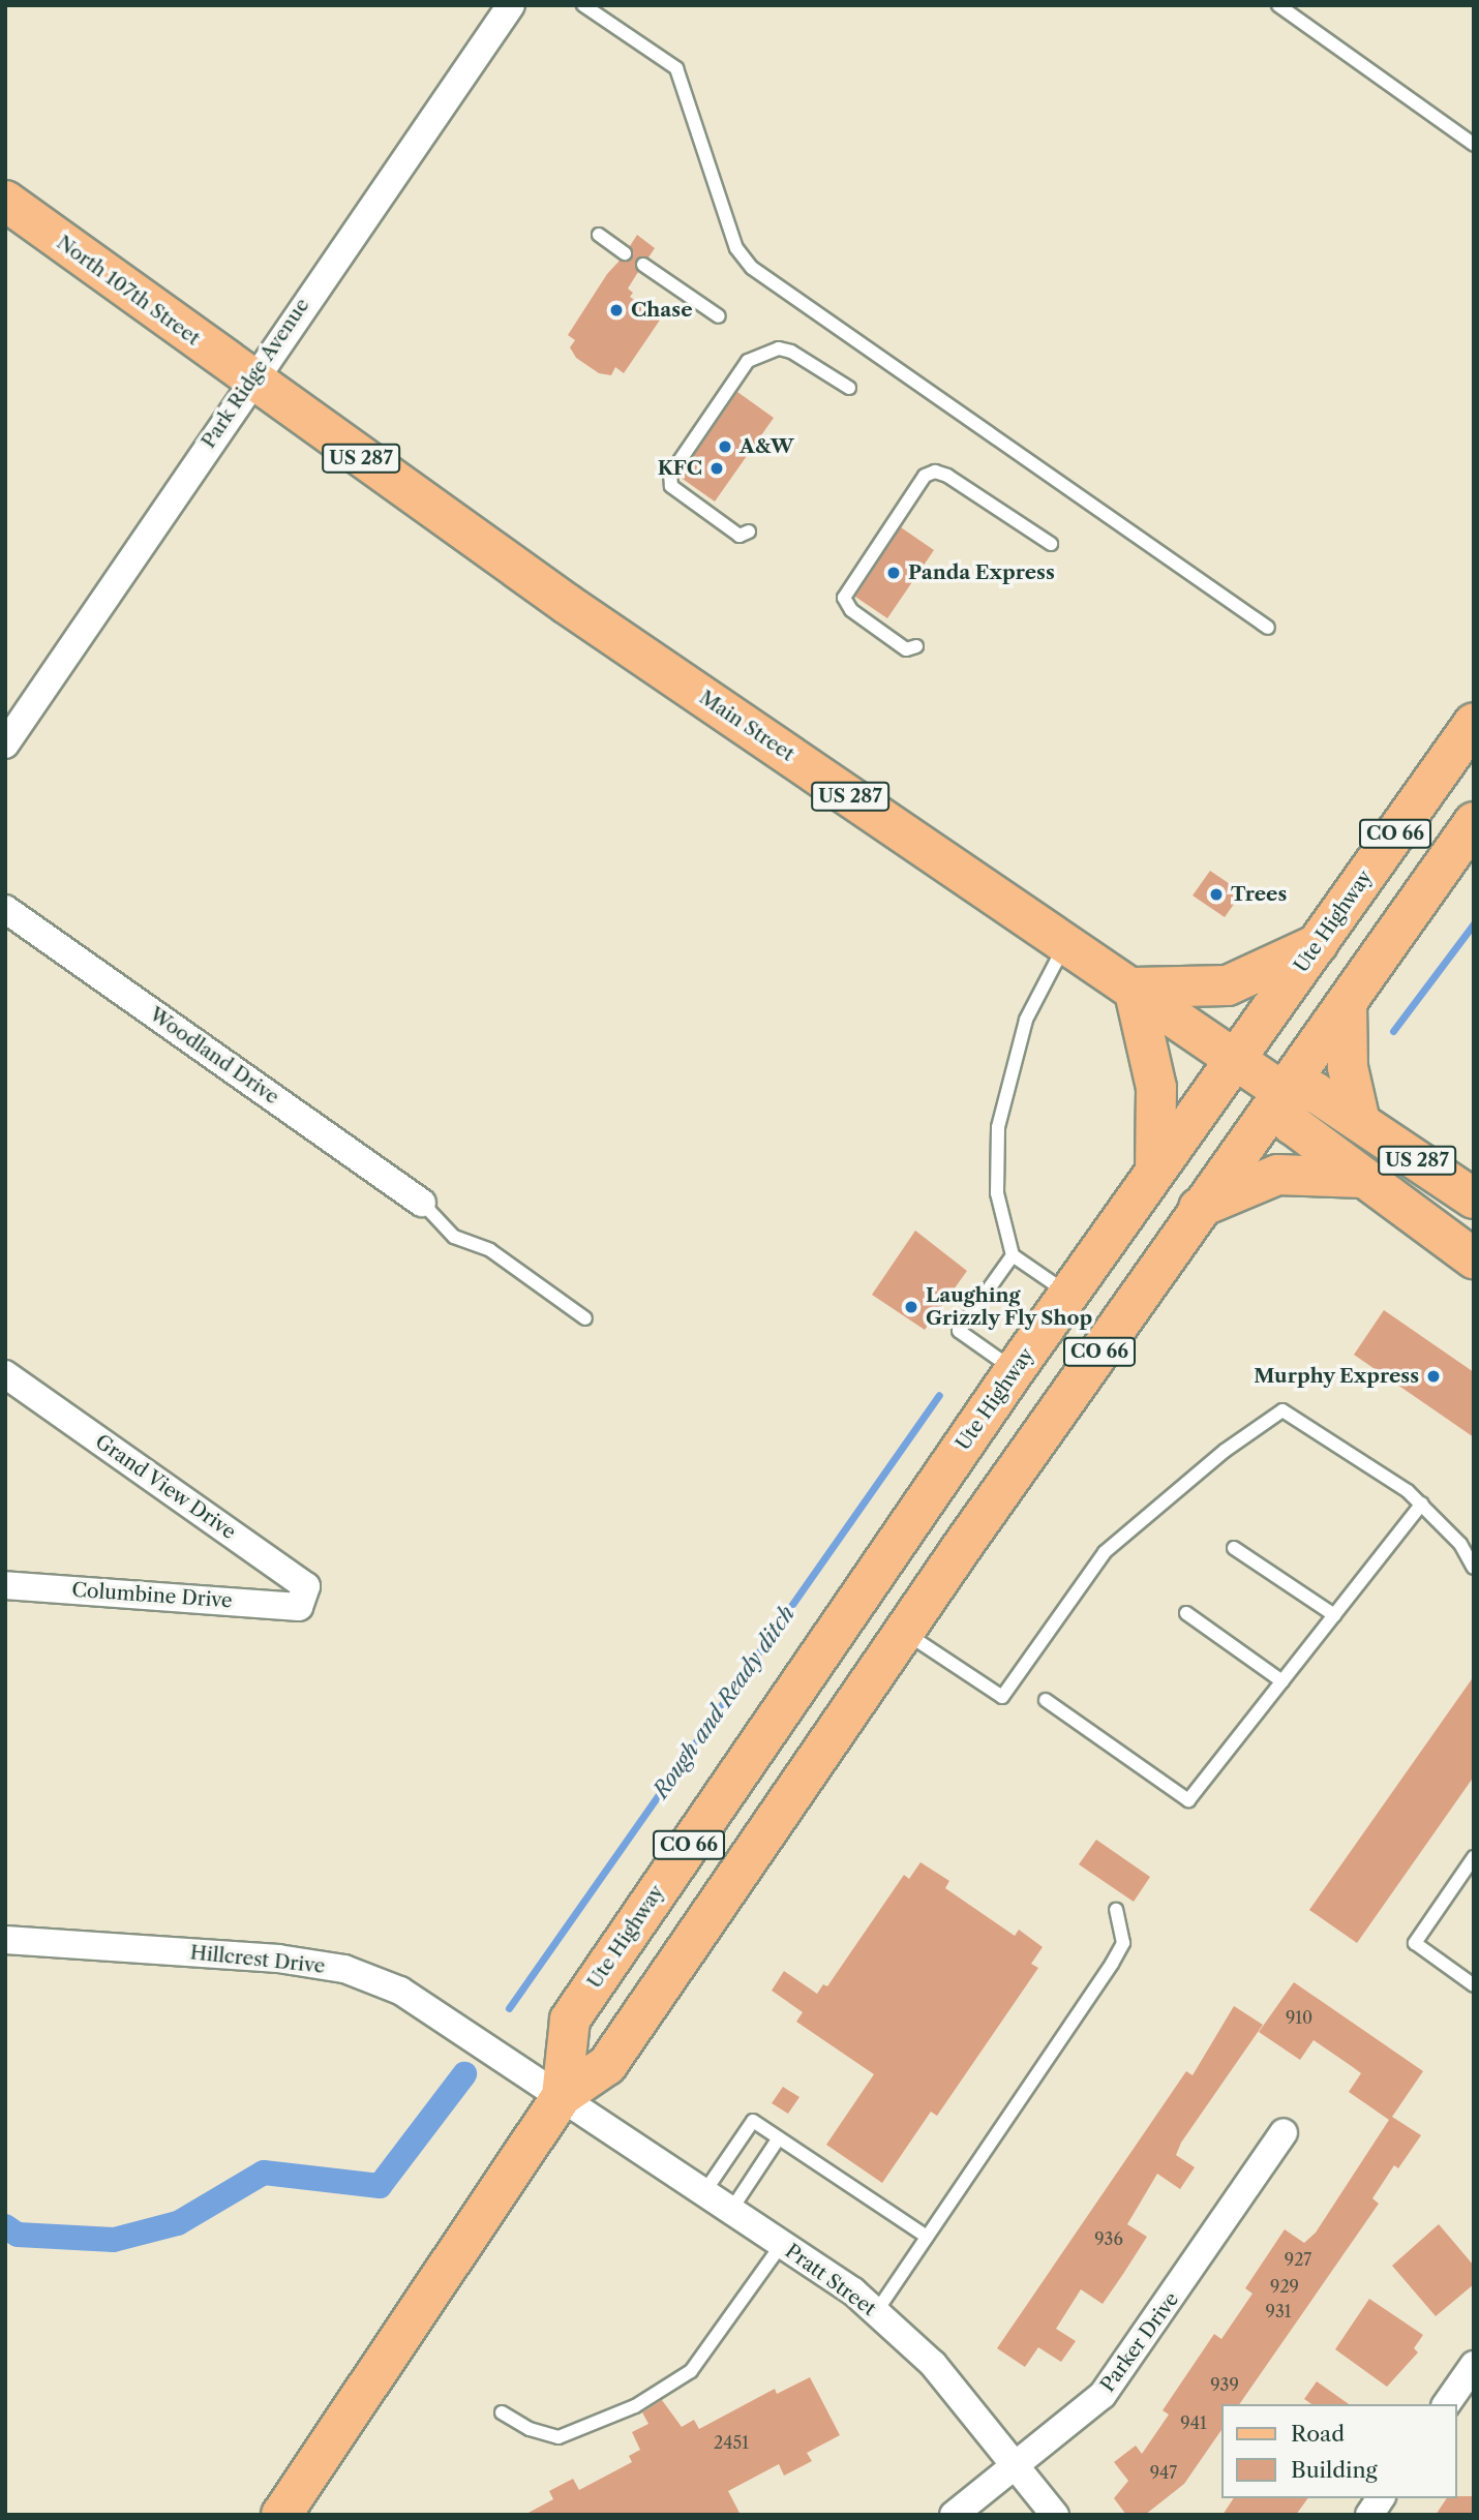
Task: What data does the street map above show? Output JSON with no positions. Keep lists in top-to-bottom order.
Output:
{
  "streets": {
    "main road": [
      "North 107th Street",
      "US 287",
      "Main Street",
      "CO 66",
      "Ute Highway"
    ],
    "street": [
      "Park Ridge Avenue",
      "Woodland Drive",
      "Grand View Drive",
      "Columbine Drive",
      "Hillcrest Drive",
      "Pratt Street",
      "Parker Drive"
    ]
  },
  "crossings": [
    ["North 107th Street", "Park Ridge Avenue"],
    ["North 107th Street", "Main Street"],
    ["Park Ridge Avenue", "Main Street"],
    ["US 287", "Main Street"],
    ["US 287", "Ute Highway"],
    ["Main Street", "Ute Highway"],
    ["Ute Highway", "Hillcrest Drive"],
    ["Ute Highway", "Pratt Street"],
    ["Grand View Drive", "Columbine Drive"],
    ["Hillcrest Drive", "Pratt Street"],
    ["Pratt Street", "Parker Drive"]
  ],
  "water": ["Rough and Ready ditch"],
  "places": [
    "Chase",
    "A&W",
    "KFC",
    "Panda Express",
    "Trees",
    "Laughing Grizzly Fly Shop",
    "Murphy Express"
  ],
  "house_numbers": [
    "910",
    "936",
    "927",
    "929",
    "931",
    "939",
    "941",
    "2451",
    "947"
  ],
  "legend": ["Road", "Building"]
}
